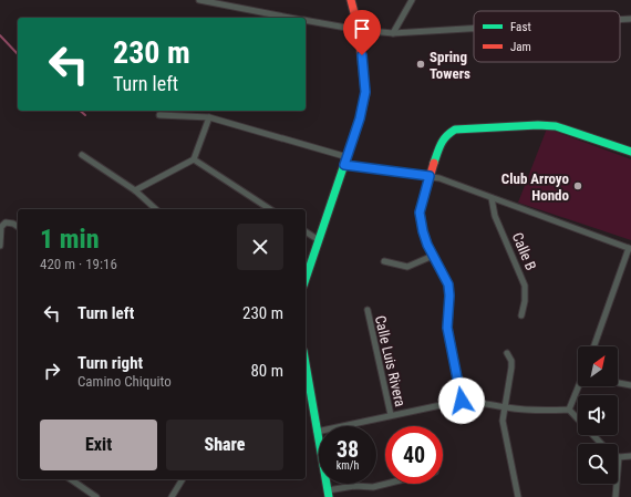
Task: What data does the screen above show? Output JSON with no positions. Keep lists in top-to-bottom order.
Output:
{
  "streets": {
    "street": ["Calle B", "Calle Luis Rivera"]
  },
  "places": ["Spring Towers", "Club Arroyo Hondo"],
  "legend": ["Fast", "Jam"],
  "north": "top right",
  "page": {
    "turn": ["230 m", "Turn left"],
    "heading": ["1 min", "420 m · 19:16"],
    "list": [
      {
        "name": "Turn left",
        "value": "230 m"
      },
      {
        "name": "Turn right",
        "note": "Camino Chiquito",
        "value": "80 m"
      }
    ],
    "buttons": ["Exit", "Share"],
    "speed": "38 km/h",
    "limit": "40"
  }
}
